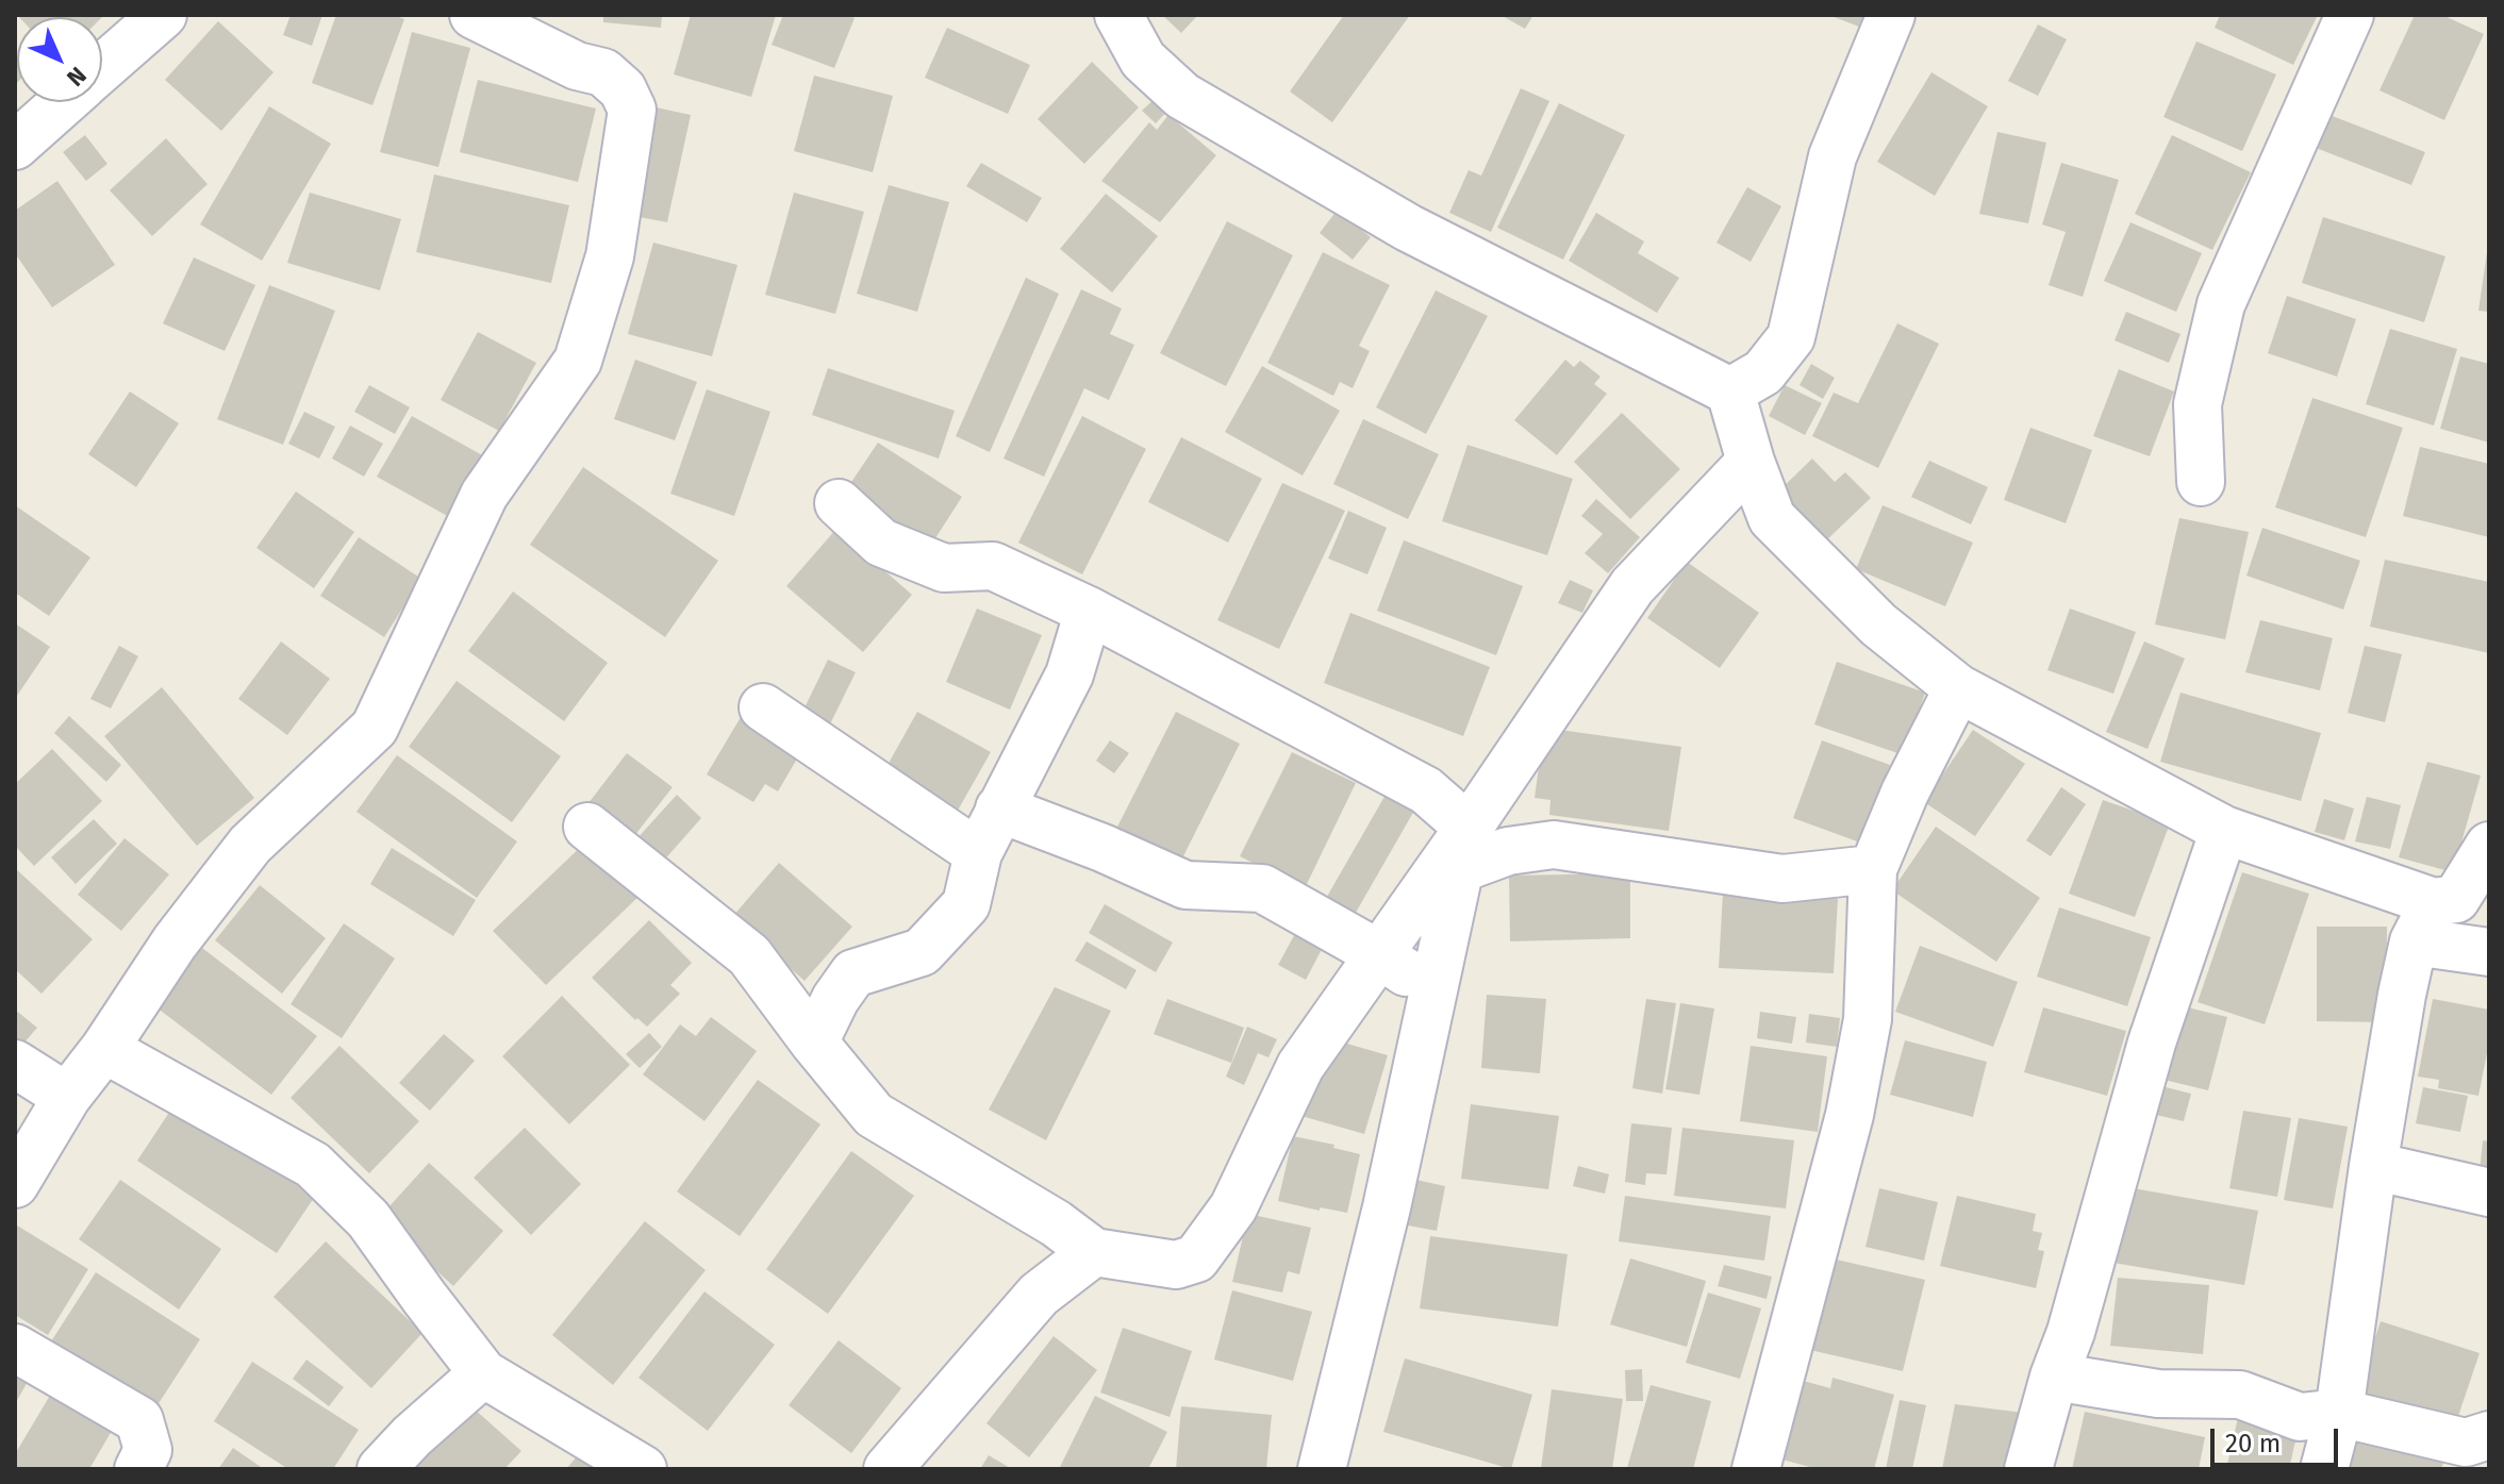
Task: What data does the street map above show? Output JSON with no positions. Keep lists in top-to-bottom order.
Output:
{
  "scale_bar": "20 m",
  "north": "bottom right"
}
